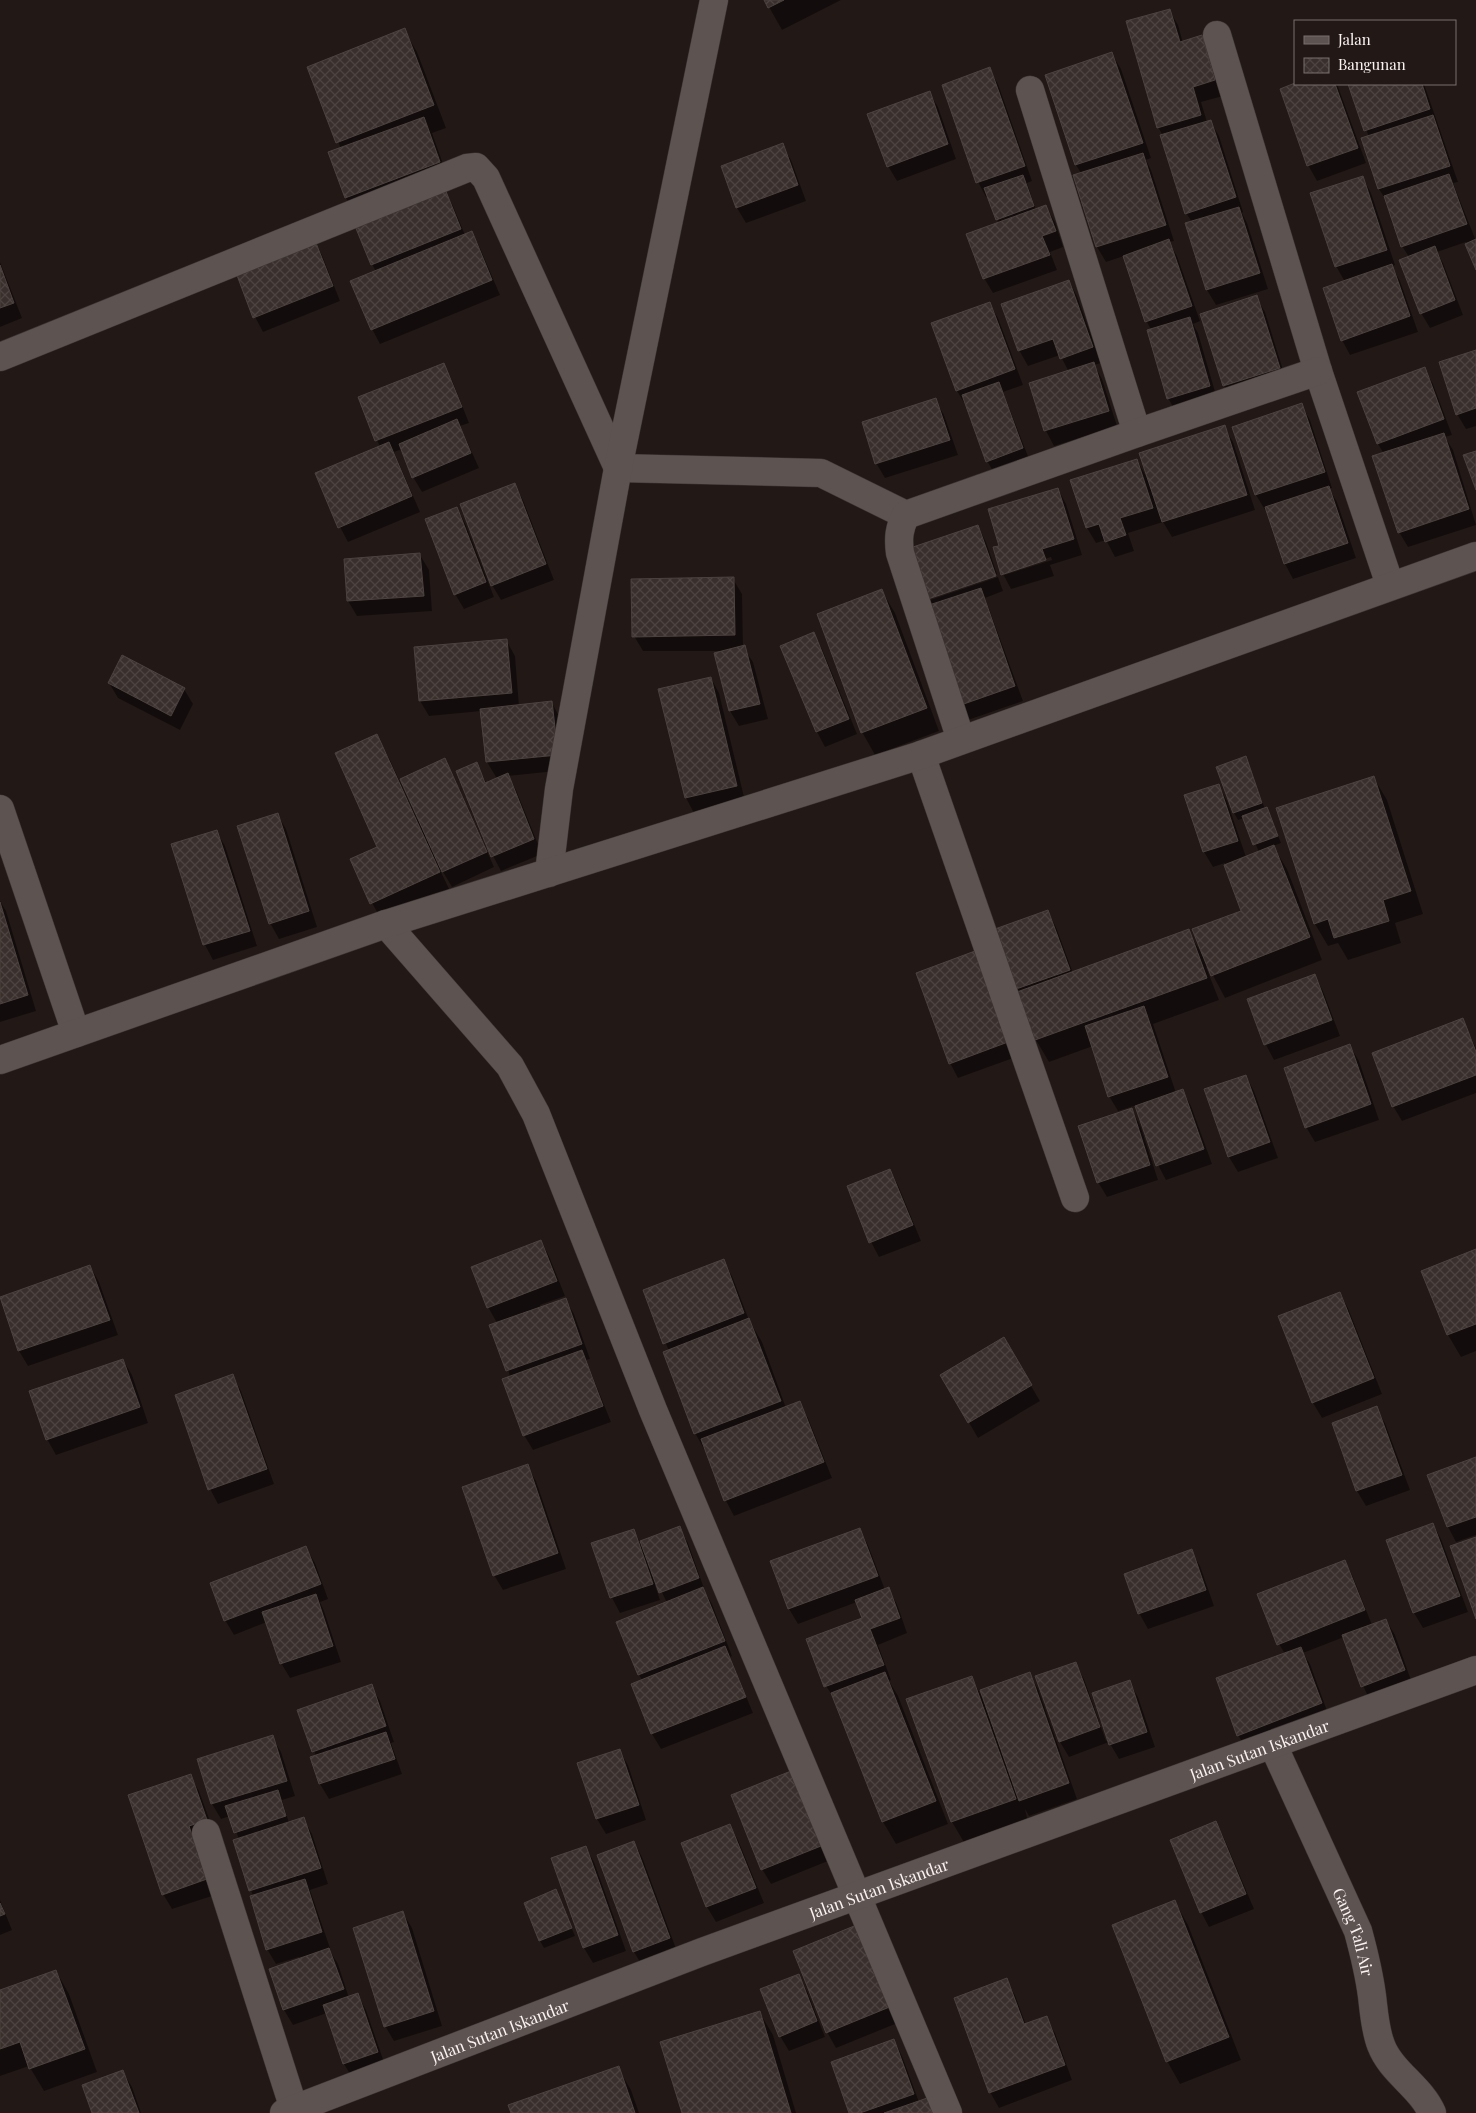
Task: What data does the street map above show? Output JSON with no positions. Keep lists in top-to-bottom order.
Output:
{
  "streets": {
    "street": ["Jalan Sutan Iskandar", "Gang Tali Air"]
  },
  "crossings": [
    ["Jalan Sutan Iskandar", "Gang Tali Air"]
  ],
  "legend": ["Jalan", "Bangunan"]
}
